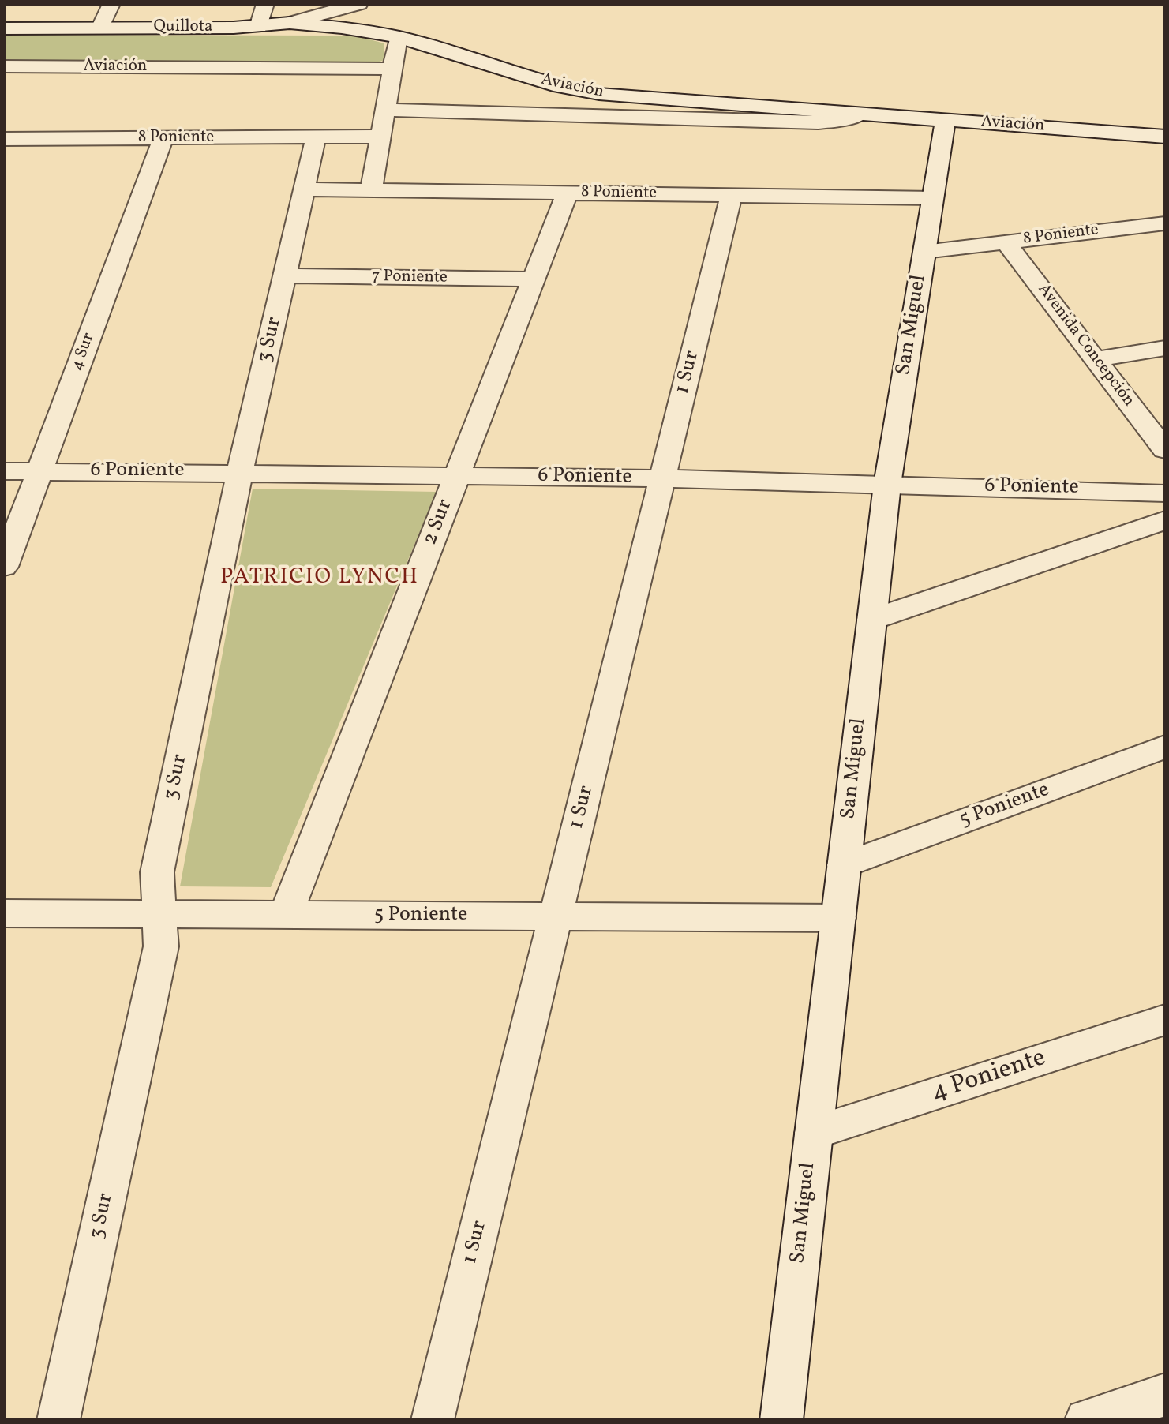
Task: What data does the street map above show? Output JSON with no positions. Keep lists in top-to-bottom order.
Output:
{
  "streets": {
    "street": [
      "Quillota",
      "Aviación",
      "8 Poniente",
      "7 Poniente",
      "San Miguel",
      "3 Sur",
      "Avenida Concepción",
      "4 Sur",
      "1 Sur",
      "6 Poniente",
      "2 Sur",
      "5 Poniente",
      "4 Poniente"
    ]
  },
  "crossings": [
    ["Quillota", "Aviación"],
    ["Aviación", "San Miguel"],
    ["8 Poniente", "San Miguel"],
    ["8 Poniente", "3 Sur"],
    ["8 Poniente", "Avenida Concepción"],
    ["8 Poniente", "4 Sur"],
    ["8 Poniente", "1 Sur"],
    ["8 Poniente", "2 Sur"],
    ["7 Poniente", "3 Sur"],
    ["7 Poniente", "2 Sur"],
    ["San Miguel", "6 Poniente"],
    ["San Miguel", "5 Poniente"],
    ["San Miguel", "4 Poniente"],
    ["3 Sur", "6 Poniente"],
    ["3 Sur", "5 Poniente"],
    ["4 Sur", "6 Poniente"],
    ["1 Sur", "6 Poniente"],
    ["1 Sur", "5 Poniente"],
    ["6 Poniente", "2 Sur"],
    ["2 Sur", "5 Poniente"]
  ],
  "districts": ["PATRICIO LYNCH"]
}
